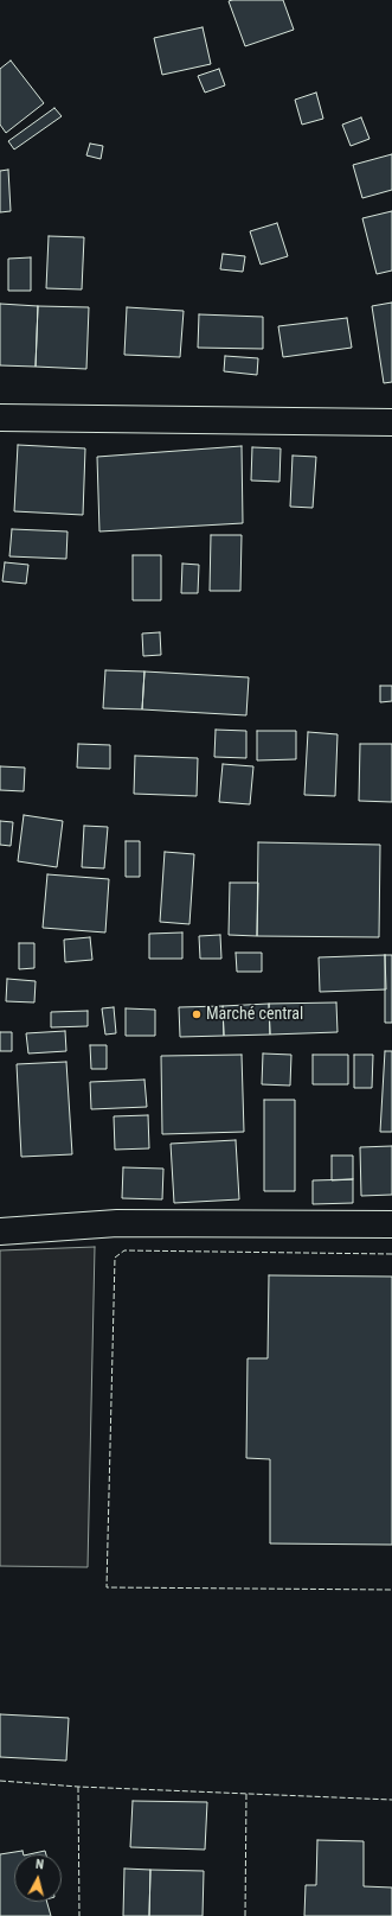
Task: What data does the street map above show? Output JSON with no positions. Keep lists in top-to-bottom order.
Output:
{
  "places": ["Marché central"],
  "north": "top"
}
